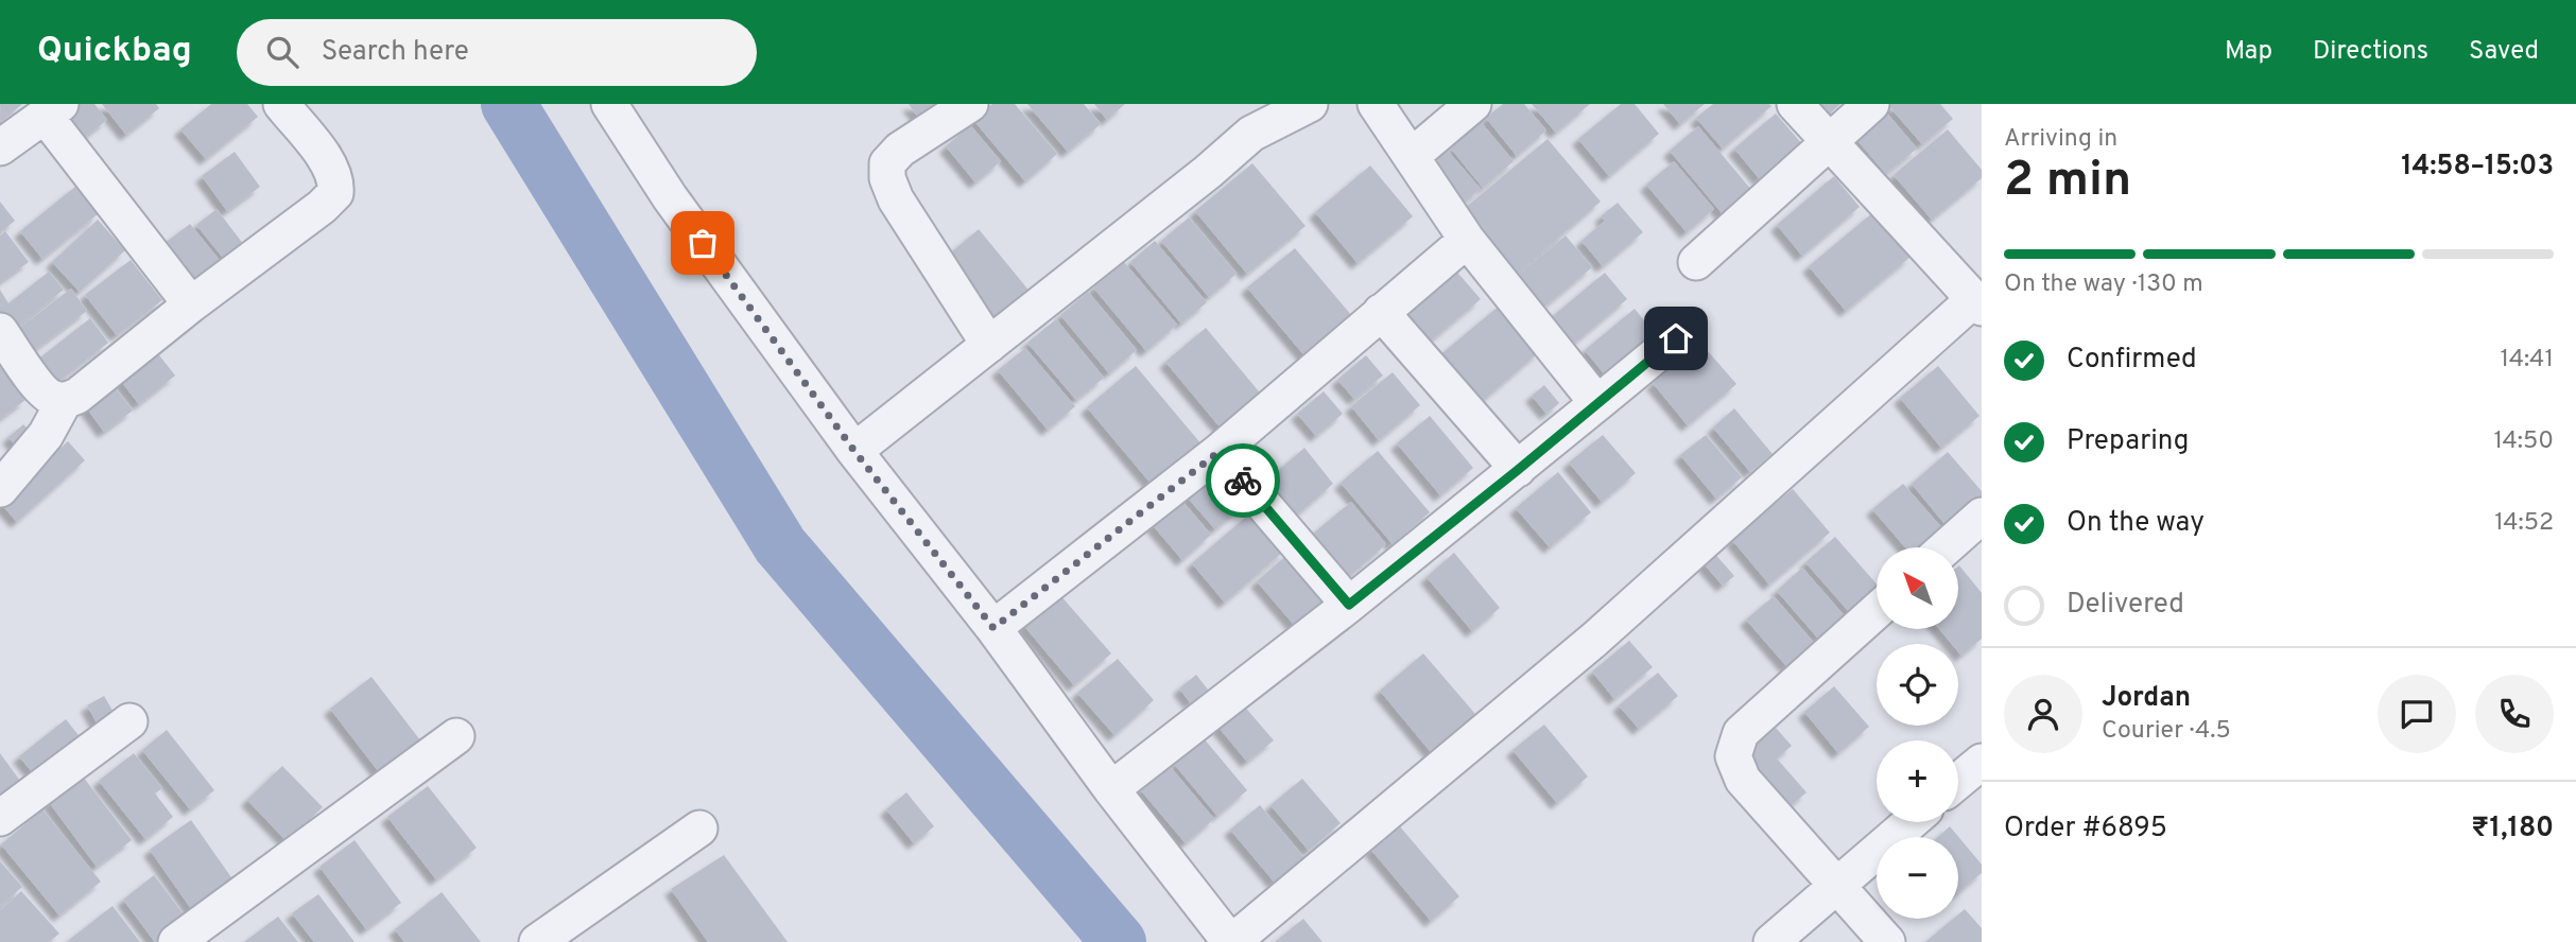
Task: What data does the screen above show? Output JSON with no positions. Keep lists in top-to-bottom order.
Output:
{
  "north": "top left",
  "page": {
    "header": "Quickbag",
    "search": "Search here",
    "nav": ["Map", "Directions", "Saved"],
    "heading": ["2 min", "Arriving in", "14:58–15:03"],
    "panel": [
      "Jordan",
      "Courier · 4.5",
      "Order #6895",
      "₹1,180"
    ],
    "bar": "On the way · 130 m",
    "list": [
      ["Confirmed", "14:41"],
      ["Preparing", "14:50"],
      ["On the way", "14:52"],
      "Delivered"
    ],
    "map_buttons": ["+", "−"]
  }
}
